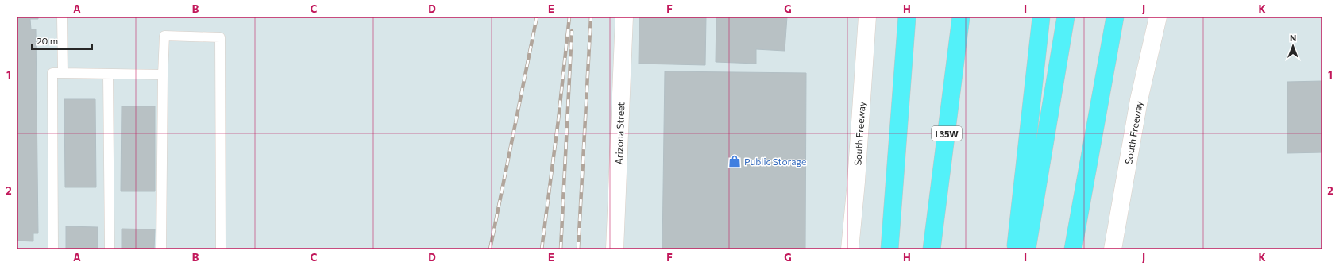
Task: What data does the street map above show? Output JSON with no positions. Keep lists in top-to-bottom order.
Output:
{
  "streets": {
    "highway": ["I 35W"],
    "main road": ["South Freeway", "Arizona Street"]
  },
  "places": {
    "shop": ["Public Storage"]
  },
  "scale_bar": "20 m",
  "north": "top",
  "grid": {
    "columns": [
      "A",
      "B",
      "C",
      "D",
      "E",
      "F",
      "G",
      "H",
      "I",
      "J",
      "K"
    ],
    "rows": ["1", "2"]
  }
}
